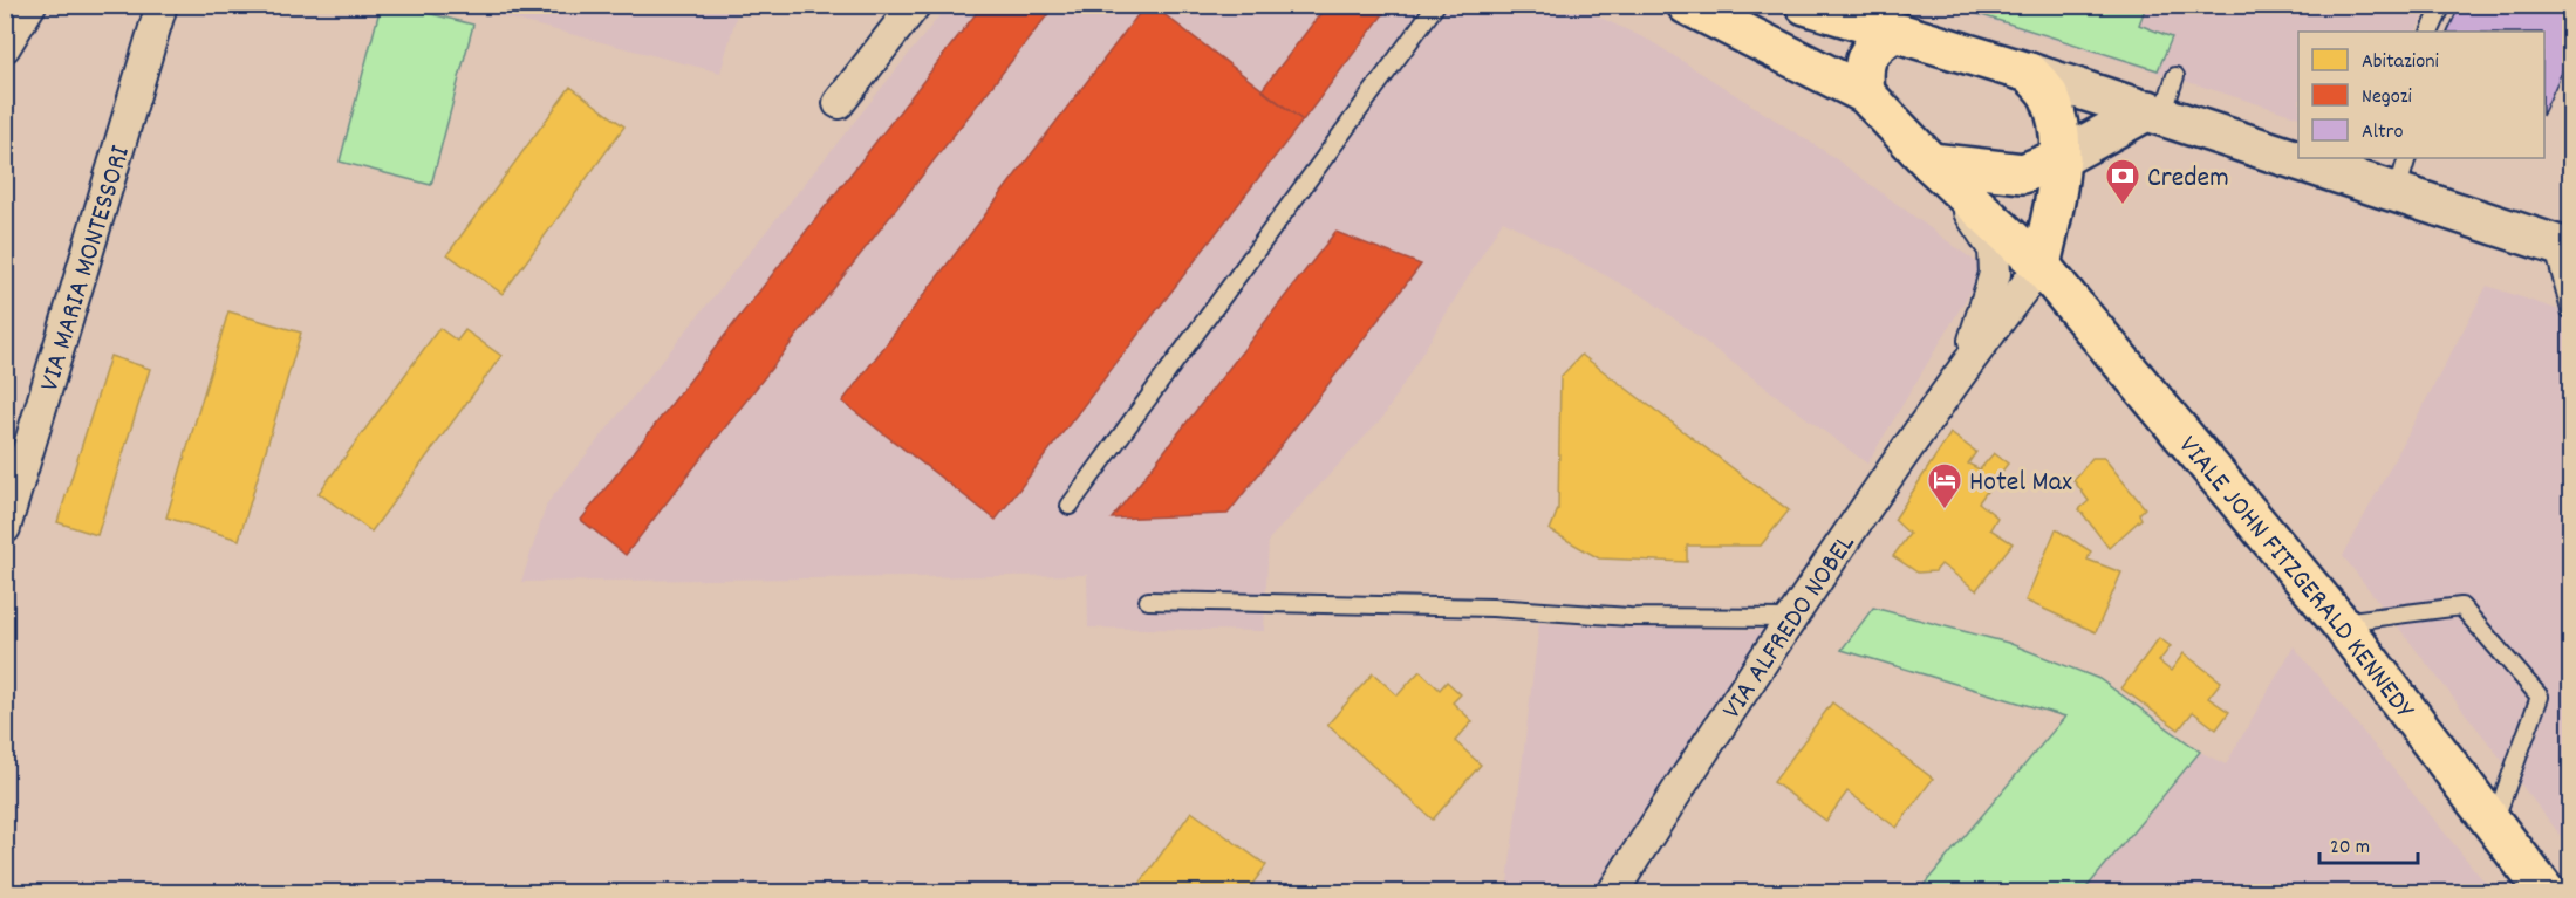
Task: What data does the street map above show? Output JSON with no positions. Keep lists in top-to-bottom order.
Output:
{
  "streets": {
    "main road": ["VIALE JOHN FITZGERALD KENNEDY"],
    "street": ["VIA MARIA MONTESSORI", "VIA ALFREDO NOBEL"]
  },
  "crossings": [
    ["VIALE JOHN FITZGERALD KENNEDY", "VIA ALFREDO NOBEL"]
  ],
  "places": {
    "bank": ["Credem"],
    "hotel": ["Hotel Max"]
  },
  "legend": ["Abitazioni", "Negozi", "Altro"],
  "scale_bar": "20 m"
}
